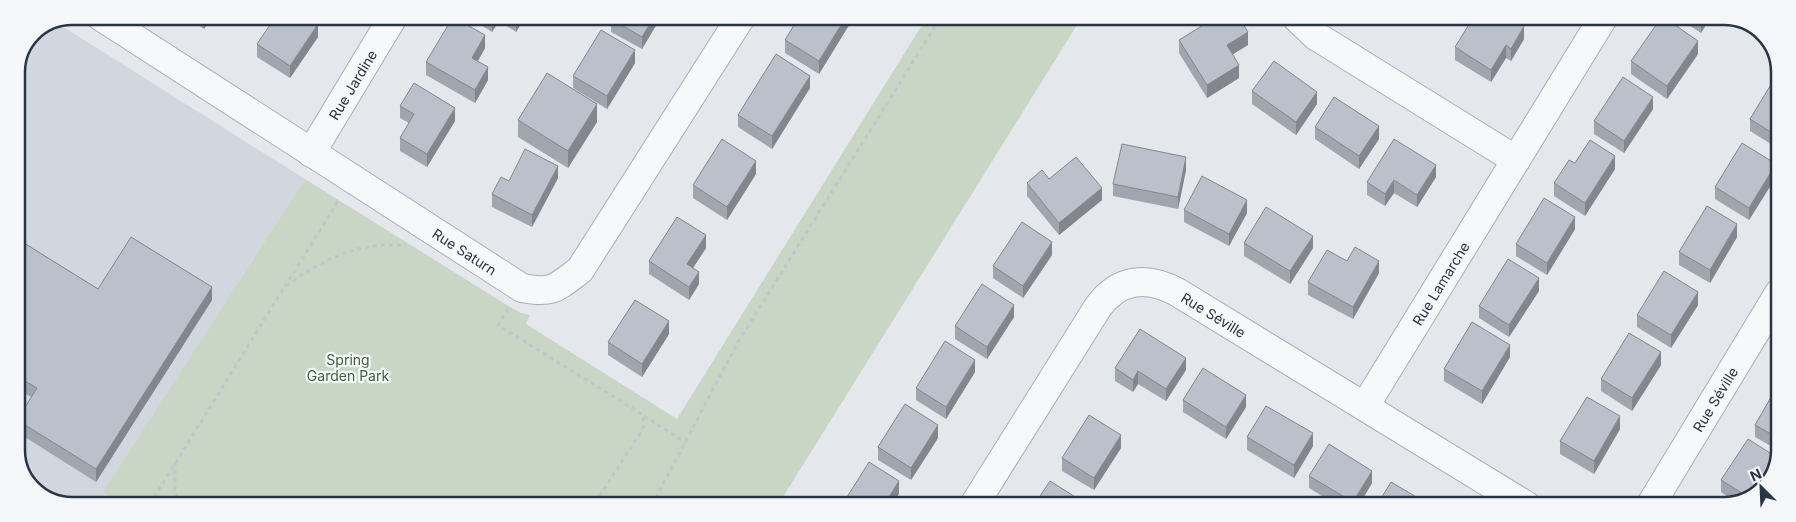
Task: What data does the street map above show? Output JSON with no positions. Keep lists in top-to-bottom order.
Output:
{
  "streets": {
    "street": [
      "Rue Jardine",
      "Rue Saturn",
      "Rue Lamarche",
      "Rue Séville"
    ]
  },
  "crossings": [
    ["Rue Jardine", "Rue Saturn"],
    ["Rue Lamarche", "Rue Séville"]
  ],
  "parks": ["Spring Garden Park"],
  "north": "top left"
}
